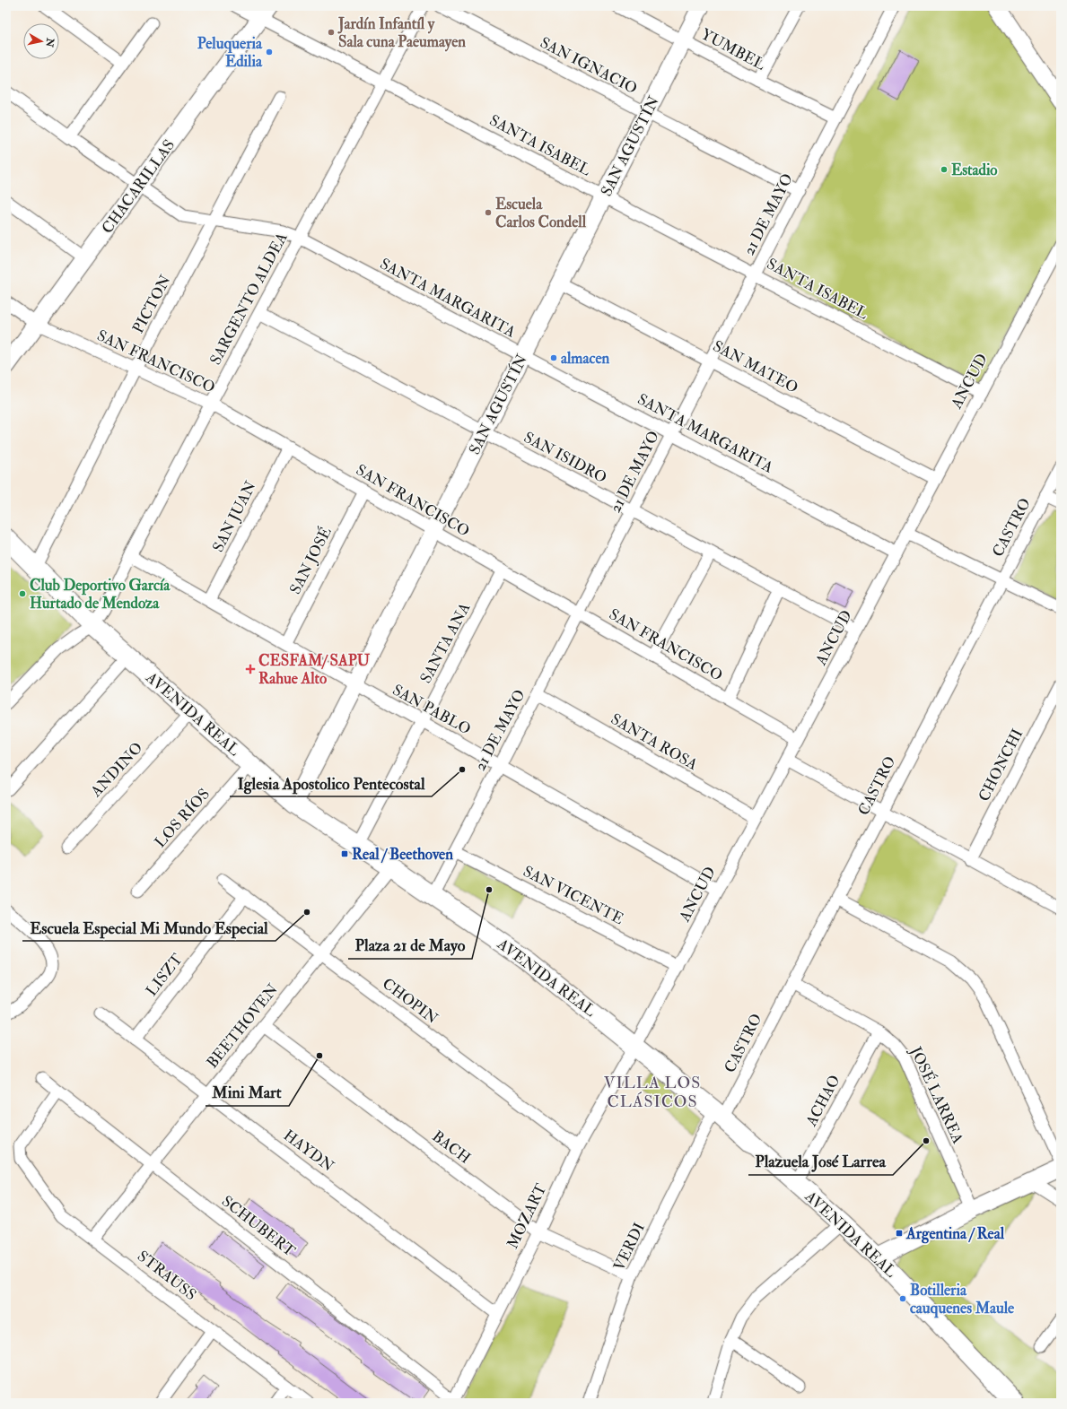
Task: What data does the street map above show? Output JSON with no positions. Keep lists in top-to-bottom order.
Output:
{
  "streets": {
    "main road": ["AVENIDA REAL"],
    "street": [
      "YUMBEL",
      "SAN IGNACIO",
      "SANTA ISABEL",
      "SAN AGUSTÍN",
      "CHACARILLAS",
      "21 DE MAYO",
      "SANTA MARGARITA",
      "SARGENTO ALDEA",
      "PICTON",
      "SAN FRANCISCO",
      "SAN MATEO",
      "ANCUD",
      "SAN ISIDRO",
      "SAN JUAN",
      "CASTRO",
      "SAN JOSÉ",
      "SANTA ANA",
      "SAN PABLO",
      "SANTA ROSA",
      "CHONCHI",
      "ANDINO",
      "LOS RÍOS",
      "SAN VICENTE",
      "LISZT",
      "CHOPIN",
      "BEETHOVEN",
      "JOSÉ LARREA",
      "ACHAO",
      "BACH",
      "HAYDN",
      "MOZART",
      "SCHUBERT",
      "VERDI",
      "STRAUSS"
    ]
  },
  "crossings": [
    ["YUMBEL", "SAN AGUSTÍN"],
    ["YUMBEL", "21 DE MAYO"],
    ["SAN IGNACIO", "SAN AGUSTÍN"],
    ["SAN IGNACIO", "21 DE MAYO"],
    ["SANTA ISABEL", "SAN AGUSTÍN"],
    ["SANTA ISABEL", "CHACARILLAS"],
    ["SANTA ISABEL", "21 DE MAYO"],
    ["SANTA ISABEL", "SARGENTO ALDEA"],
    ["SANTA ISABEL", "ANCUD"],
    ["SAN AGUSTÍN", "SANTA MARGARITA"],
    ["SAN AGUSTÍN", "SAN FRANCISCO"],
    ["SAN AGUSTÍN", "SAN MATEO"],
    ["SAN AGUSTÍN", "SAN ISIDRO"],
    ["SAN AGUSTÍN", "SAN PABLO"],
    ["SAN AGUSTÍN", "AVENIDA REAL"],
    ["CHACARILLAS", "SANTA MARGARITA"],
    ["CHACARILLAS", "SAN FRANCISCO"],
    ["21 DE MAYO", "SANTA MARGARITA"],
    ["21 DE MAYO", "SAN FRANCISCO"],
    ["21 DE MAYO", "SAN MATEO"],
    ["21 DE MAYO", "SAN ISIDRO"],
    ["21 DE MAYO", "SAN PABLO"],
    ["21 DE MAYO", "AVENIDA REAL"],
    ["21 DE MAYO", "SANTA ROSA"],
    ["21 DE MAYO", "SAN VICENTE"],
    ["SANTA MARGARITA", "SARGENTO ALDEA"],
    ["SANTA MARGARITA", "PICTON"],
    ["SANTA MARGARITA", "ANCUD"],
    ["SARGENTO ALDEA", "SAN FRANCISCO"],
    ["SARGENTO ALDEA", "SAN ISIDRO"],
    ["SARGENTO ALDEA", "SAN PABLO"],
    ["SARGENTO ALDEA", "AVENIDA REAL"],
    ["PICTON", "SAN FRANCISCO"],
    ["PICTON", "AVENIDA REAL"],
    ["SAN FRANCISCO", "ANCUD"],
    ["SAN FRANCISCO", "SAN JUAN"],
    ["SAN FRANCISCO", "SAN JOSÉ"],
    ["SAN FRANCISCO", "SANTA ANA"],
    ["SAN MATEO", "ANCUD"],
    ["ANCUD", "SAN ISIDRO"],
    ["ANCUD", "SAN PABLO"],
    ["ANCUD", "AVENIDA REAL"],
    ["ANCUD", "SANTA ROSA"],
    ["ANCUD", "SAN VICENTE"],
    ["ANCUD", "MOZART"],
    ["SAN JUAN", "SAN PABLO"],
    ["CASTRO", "AVENIDA REAL"],
    ["CASTRO", "JOSÉ LARREA"],
    ["CASTRO", "VERDI"],
    ["SAN JOSÉ", "SAN PABLO"],
    ["SANTA ANA", "SAN PABLO"],
    ["SANTA ANA", "AVENIDA REAL"],
    ["AVENIDA REAL", "ANDINO"],
    ["AVENIDA REAL", "LOS RÍOS"],
    ["AVENIDA REAL", "BEETHOVEN"],
    ["AVENIDA REAL", "ACHAO"],
    ["AVENIDA REAL", "MOZART"],
    ["AVENIDA REAL", "VERDI"],
    ["LISZT", "CHOPIN"],
    ["LISZT", "HAYDN"],
    ["CHOPIN", "BEETHOVEN"],
    ["CHOPIN", "MOZART"],
    ["BEETHOVEN", "BACH"],
    ["BEETHOVEN", "HAYDN"],
    ["BEETHOVEN", "SCHUBERT"],
    ["BEETHOVEN", "STRAUSS"],
    ["JOSÉ LARREA", "ACHAO"],
    ["BACH", "MOZART"],
    ["BACH", "VERDI"],
    ["HAYDN", "MOZART"],
    ["MOZART", "SCHUBERT"],
    ["SCHUBERT", "STRAUSS"]
  ],
  "districts": ["VILLA LOS CLÁSICOS"],
  "places": {
    "other": [
      "Jardín Infantíl y Sala cuna Paeumayen",
      "Peluqueria Edilia",
      "Estadio",
      "Escuela Carlos Condell",
      "almacen",
      "Club Deportivo García Hurtado de Mendoza",
      "Iglesia Apostolico Pentecostal",
      "Plaza 21 de Mayo",
      "Escuela Especial Mi Mundo Especial",
      "Mini Mart",
      "Plazuela José Larrea",
      "Botilleria cauquenes Maule"
    ],
    "health": ["CESFAM/ SAPU Rahue Alto"],
    "transit": ["Real / Beethoven", "Argentina / Real"]
  },
  "north": "right"
}
